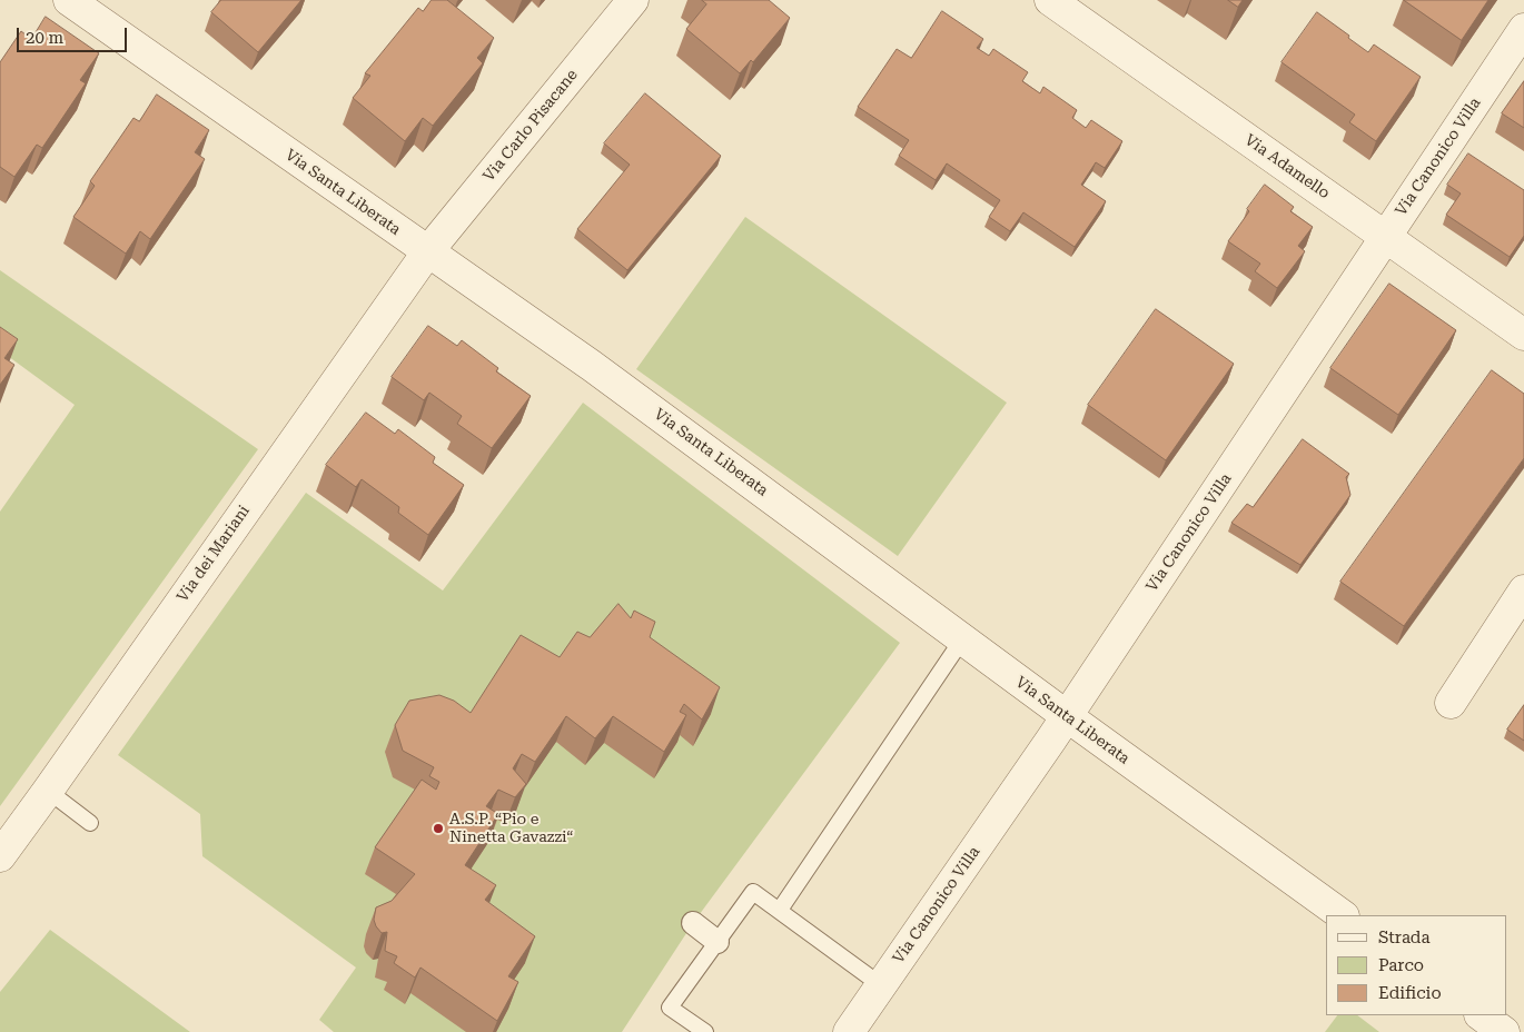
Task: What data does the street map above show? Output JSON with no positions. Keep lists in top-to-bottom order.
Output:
{
  "streets": {
    "street": [
      "Via Carlo Pisacane",
      "Via Canonico Villa",
      "Via Adamello",
      "Via Santa Liberata",
      "Via dei Mariani"
    ]
  },
  "crossings": [
    ["Via Carlo Pisacane", "Via Santa Liberata"],
    ["Via Carlo Pisacane", "Via dei Mariani"],
    ["Via Canonico Villa", "Via Adamello"],
    ["Via Canonico Villa", "Via Santa Liberata"],
    ["Via Santa Liberata", "Via dei Mariani"]
  ],
  "places": ["A.S.P. “Pio e Ninetta Gavazzi“"],
  "legend": ["Strada", "Parco", "Edificio"],
  "scale_bar": "20 m"
}
